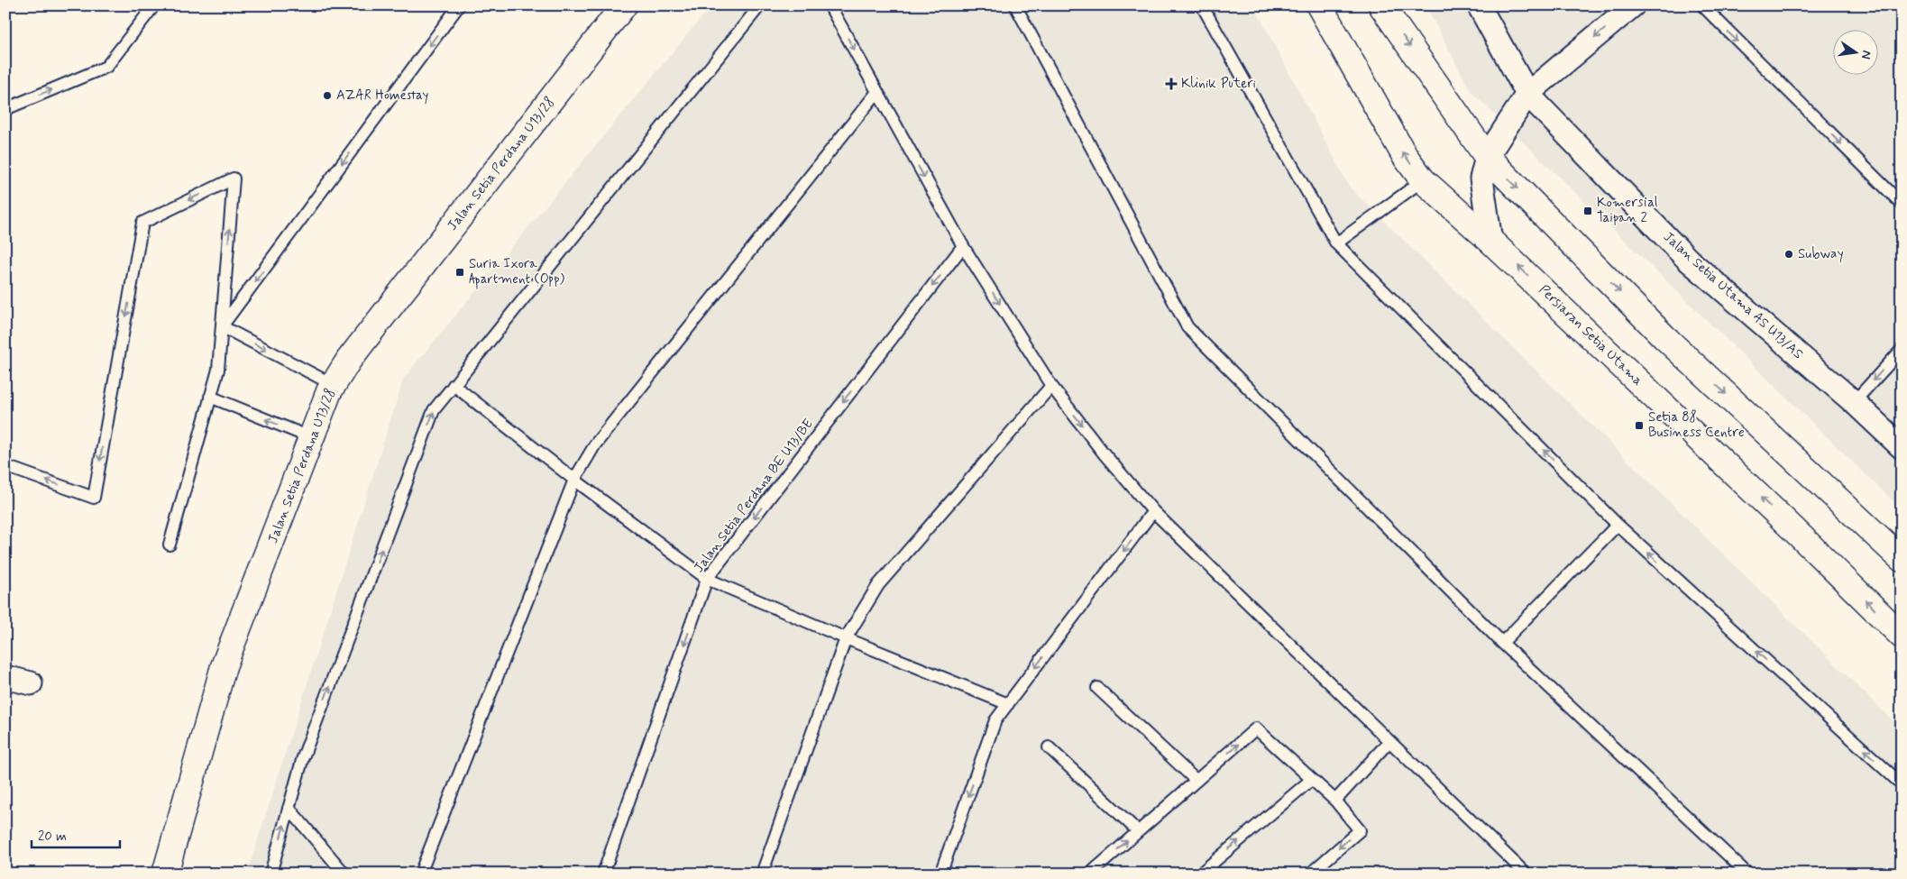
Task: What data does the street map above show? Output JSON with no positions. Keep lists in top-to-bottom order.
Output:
{
  "streets": {
    "street": ["Jalan Setia Perdana U13/28", "Jalan Setia Utama AS U13/AS", "Persiaran Setia Utama"],
    "lane": ["Jalan Setia Perdana BE U13/BE"]
  },
  "one_way": ["Jalan Setia Perdana BE U13/BE"],
  "places": {
    "health": ["Klinik Puteri"],
    "other": ["AZAR Homestay", "Subway"],
    "transit": ["Komersial Taipan 2", "Suria Ixora Apartment (Opp)", "Setia 88 Business Centre"]
  },
  "scale_bar": "20 m",
  "north": "right"
}
